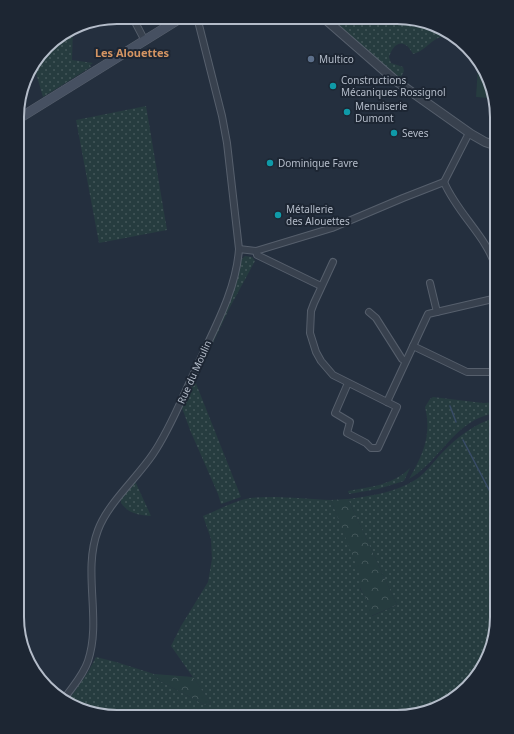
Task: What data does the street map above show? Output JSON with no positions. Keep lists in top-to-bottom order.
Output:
{
  "streets": {
    "street": ["Rue du Moulin"]
  },
  "districts": ["Les Alouettes"],
  "places": [
    "Multico",
    "Constructions Mécaniques Rossignol",
    "Menuiserie Dumont",
    "Seves",
    "Dominique Favre",
    "Métallerie des Alouettes"
  ]
}
